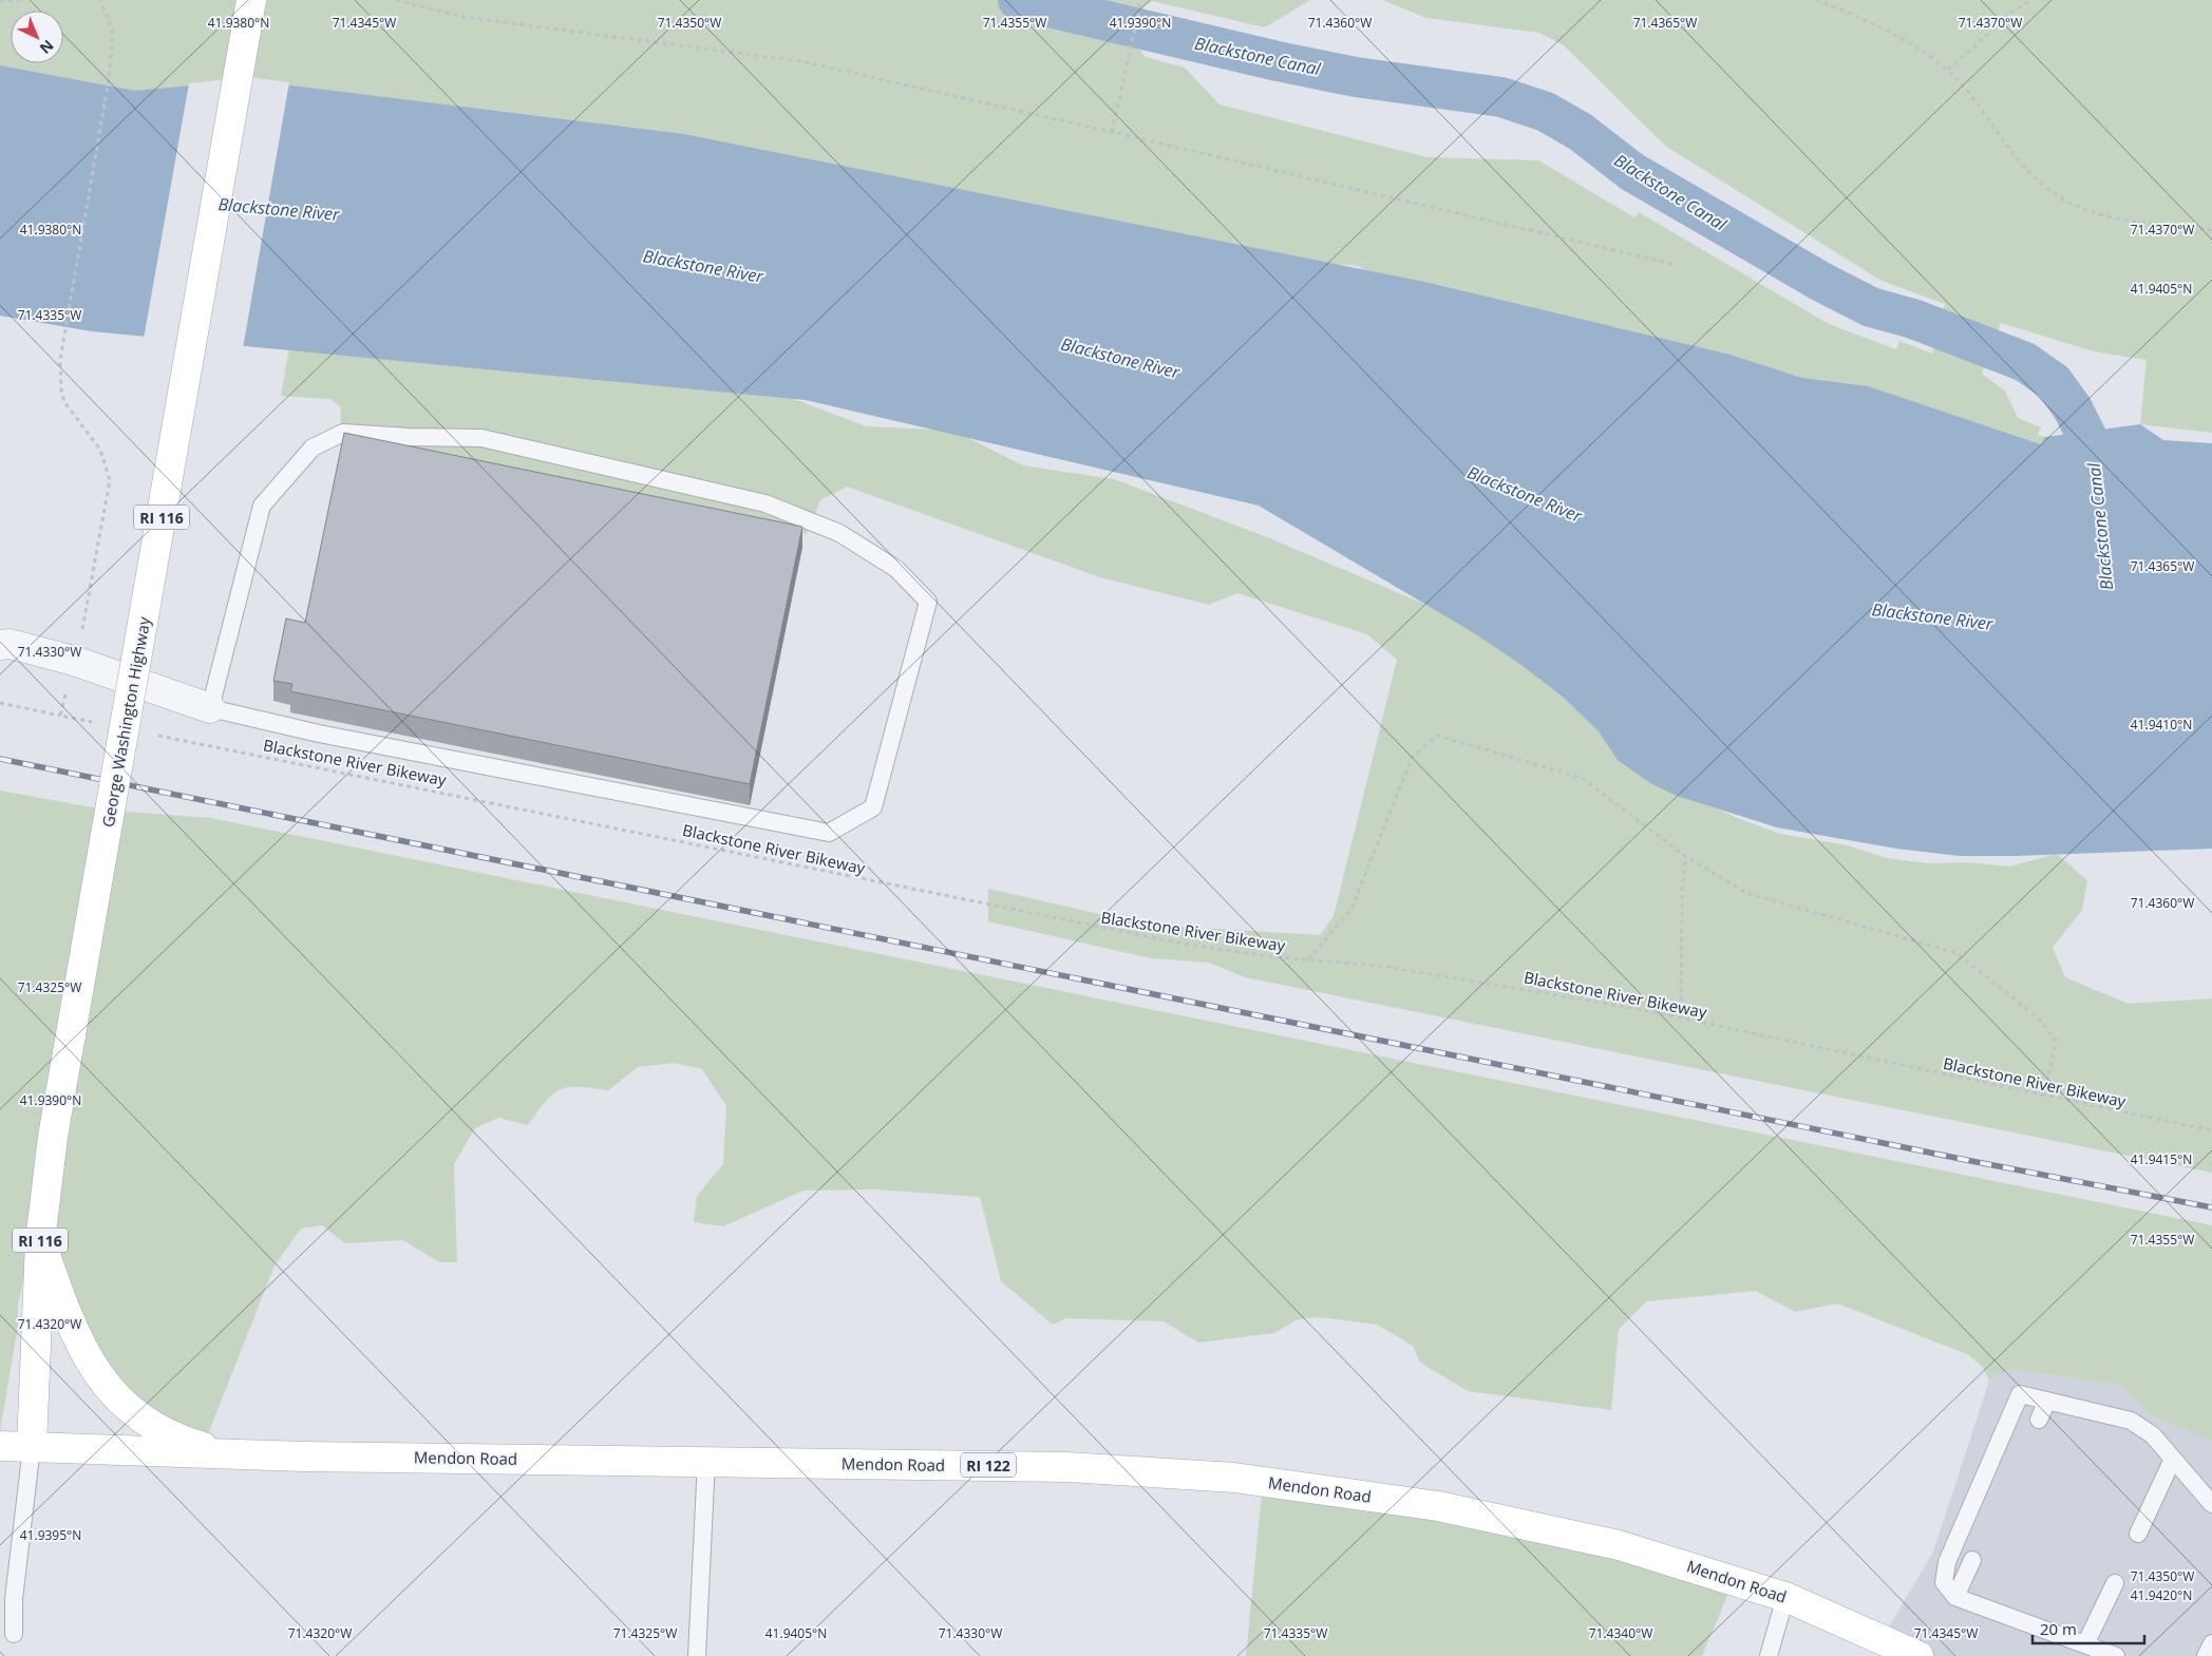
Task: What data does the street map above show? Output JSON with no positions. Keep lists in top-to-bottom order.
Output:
{
  "streets": {
    "main road": [
      "RI 116",
      "George Washington Highway",
      "Mendon Road",
      "RI 122"
    ],
    "path": ["Blackstone River Bikeway"]
  },
  "crossings": [
    ["George Washington Highway", "Mendon Road"]
  ],
  "water": ["Blackstone Canal", "Blackstone River"],
  "scale_bar": "20 m",
  "north": "bottom right",
  "coordinates": [
    "41.9380°N",
    "41.9390°N",
    "71.4345°W",
    "71.4350°W",
    "71.4355°W",
    "71.4360°W",
    "71.4365°W",
    "71.4370°W",
    "41.9405°N",
    "71.4335°W",
    "71.4330°W",
    "41.9410°N",
    "71.4325°W",
    "41.9415°N",
    "71.4320°W",
    "41.9395°N",
    "41.9420°N",
    "71.4340°W"
  ]
}
